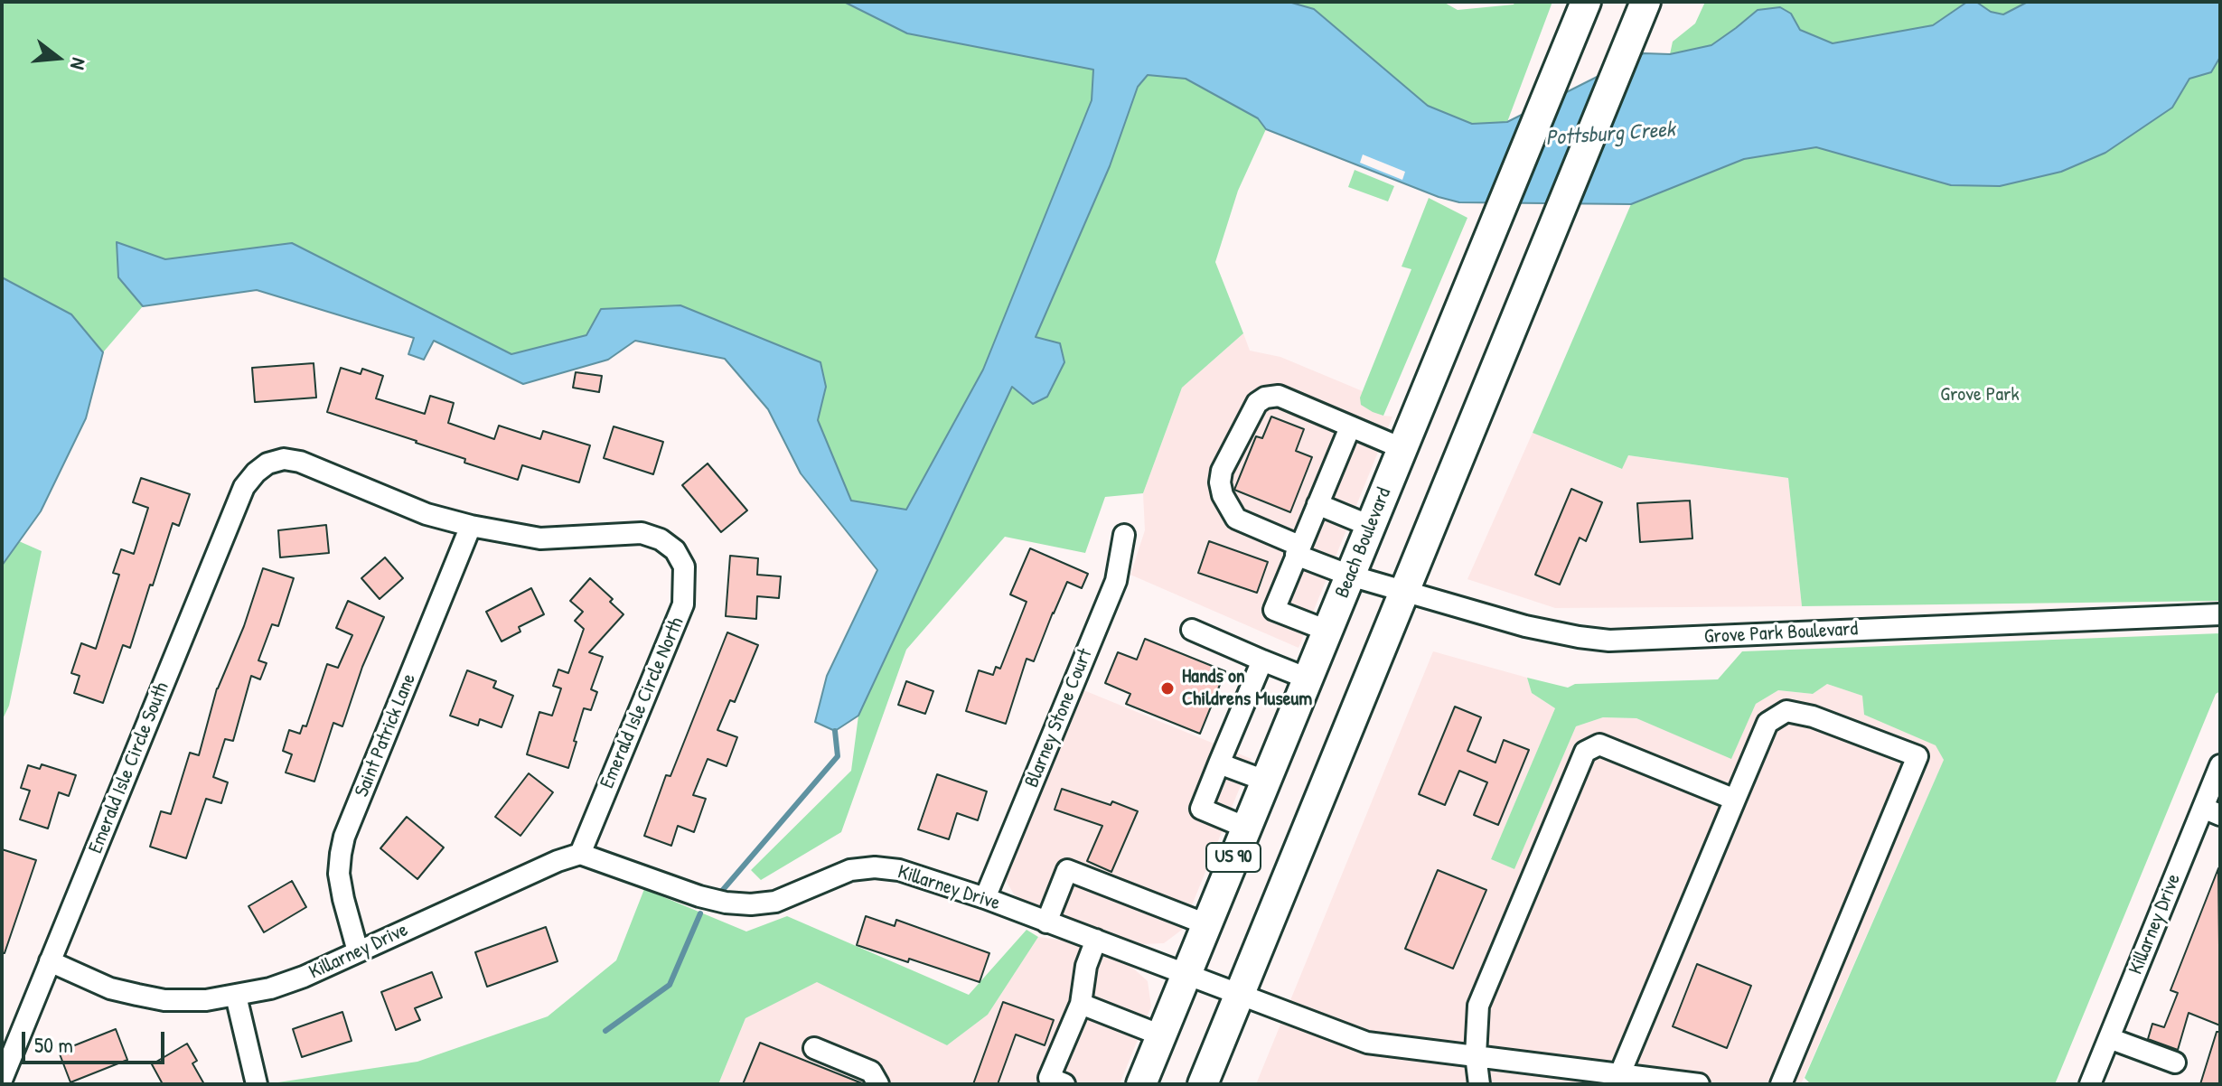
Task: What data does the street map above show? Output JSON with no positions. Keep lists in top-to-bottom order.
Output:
{
  "streets": {
    "highway": ["Beach Boulevard", "US 90"],
    "street": [
      "Grove Park Boulevard",
      "Emerald Isle Circle North",
      "Blarney Stone Court",
      "Saint Patrick Lane",
      "Emerald Isle Circle South",
      "Killarney Drive"
    ]
  },
  "crossings": [
    ["Beach Boulevard", "Grove Park Boulevard"],
    ["Beach Boulevard", "Killarney Drive"],
    ["Grove Park Boulevard", "US 90"],
    ["Emerald Isle Circle North", "Saint Patrick Lane"],
    ["Emerald Isle Circle North", "Emerald Isle Circle South"],
    ["Emerald Isle Circle North", "Killarney Drive"],
    ["Blarney Stone Court", "Killarney Drive"],
    ["Saint Patrick Lane", "Emerald Isle Circle South"],
    ["Saint Patrick Lane", "Killarney Drive"],
    ["Emerald Isle Circle South", "Killarney Drive"],
    ["US 90", "Killarney Drive"]
  ],
  "water": ["Pottsburg Creek"],
  "parks": ["Grove Park"],
  "places": ["Hands on Childrens Museum"],
  "scale_bar": "50 m",
  "north": "right"
}
